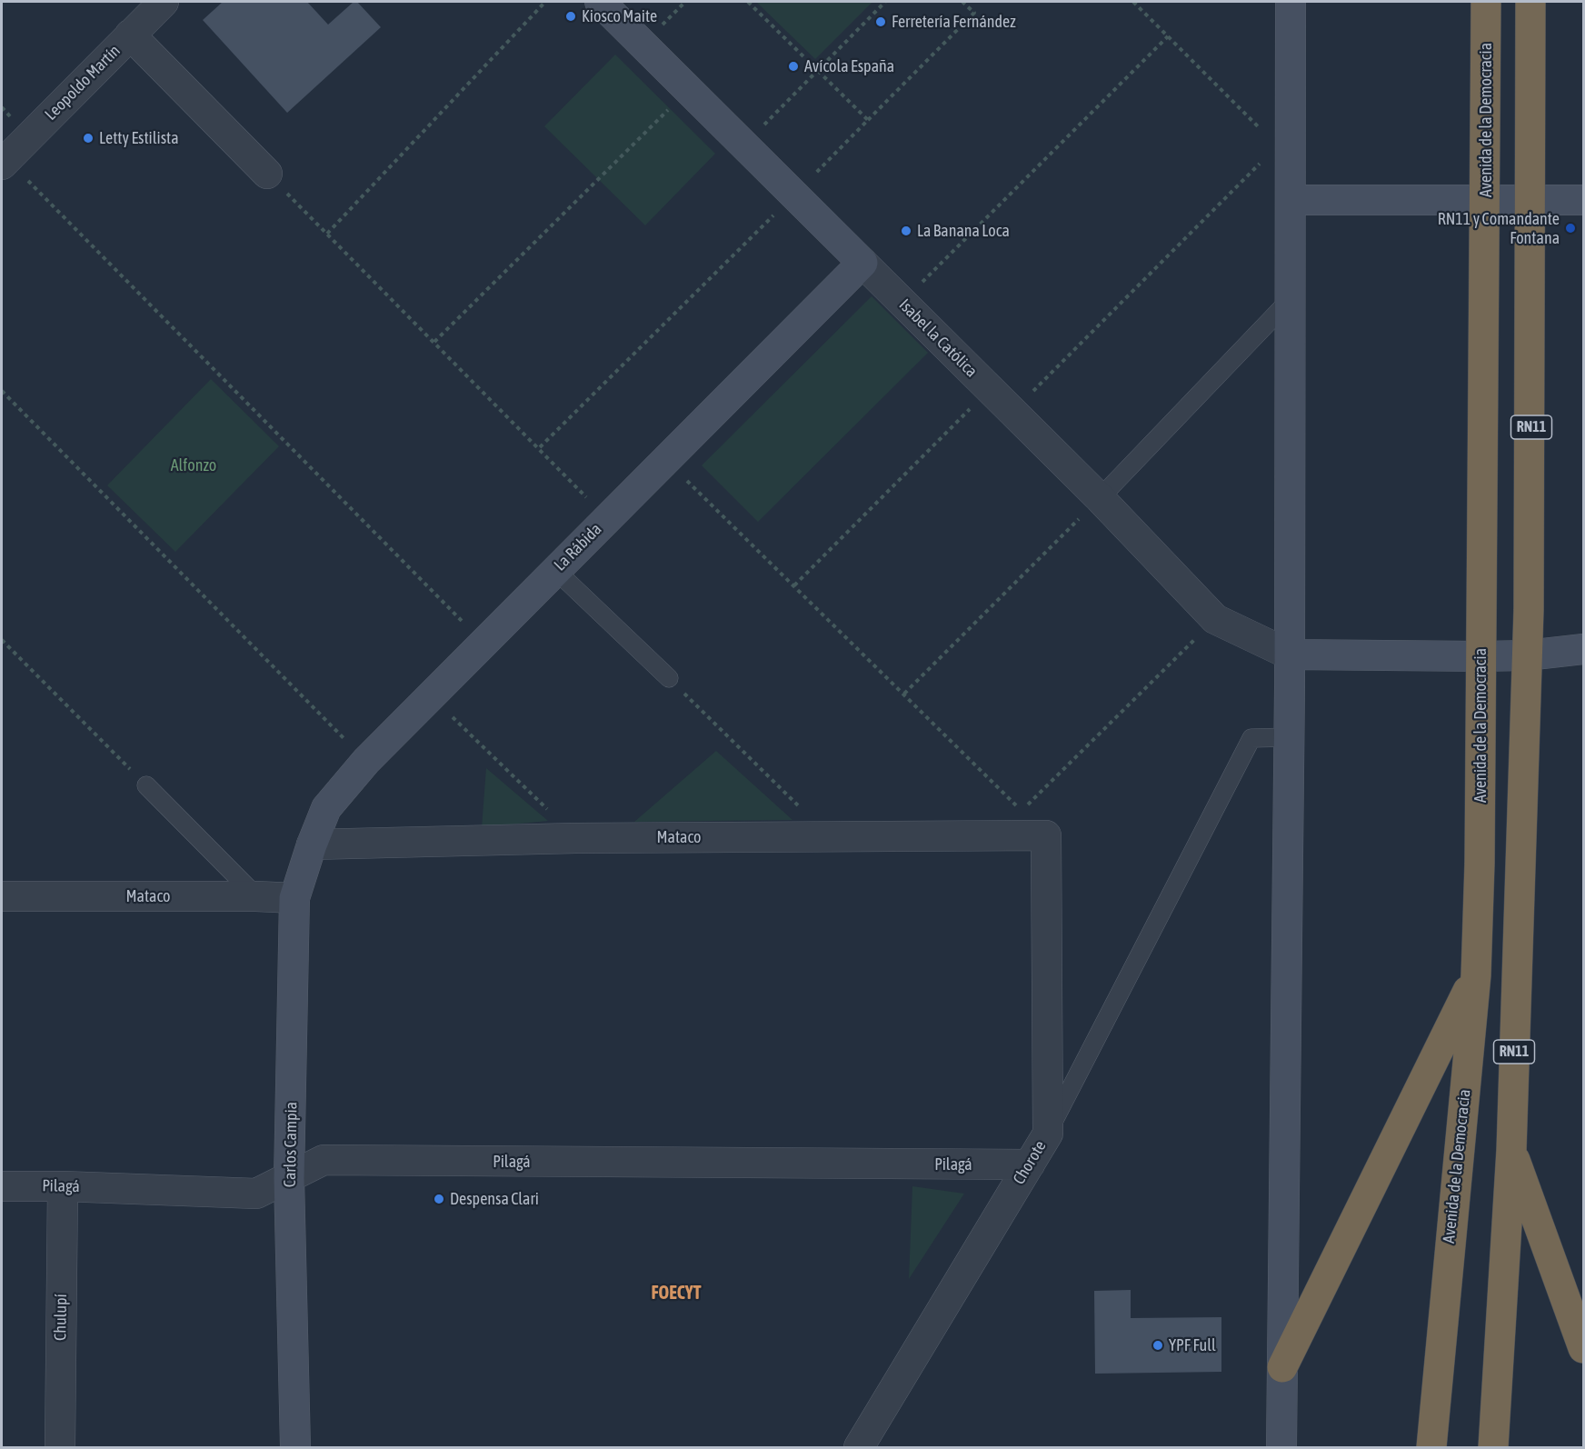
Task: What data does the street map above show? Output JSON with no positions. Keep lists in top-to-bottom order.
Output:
{
  "streets": {
    "highway": ["Avenida de la Democracia", "RN11"],
    "street": [
      "Leopoldo Martín",
      "Isabel la Católica",
      "La Rábida",
      "Mataco",
      "Carlos Campia",
      "Pilagá",
      "Chorote",
      "Chulupí"
    ]
  },
  "crossings": [
    ["Isabel la Católica", "La Rábida"],
    ["La Rábida", "Mataco"],
    ["La Rábida", "Carlos Campia"],
    ["Mataco", "Carlos Campia"],
    ["Mataco", "Chorote"],
    ["Carlos Campia", "Pilagá"],
    ["Pilagá", "Chorote"],
    ["Pilagá", "Chulupí"]
  ],
  "districts": ["FOECYT"],
  "parks": ["Alfonzo"],
  "places": [
    "Kiosco Maite",
    "Ferretería Fernández",
    "Avícola España",
    "Letty Estilista",
    "RN11 y Comandante Fontana",
    "La Banana Loca",
    "Despensa Clari",
    "YPF Full"
  ]
}
